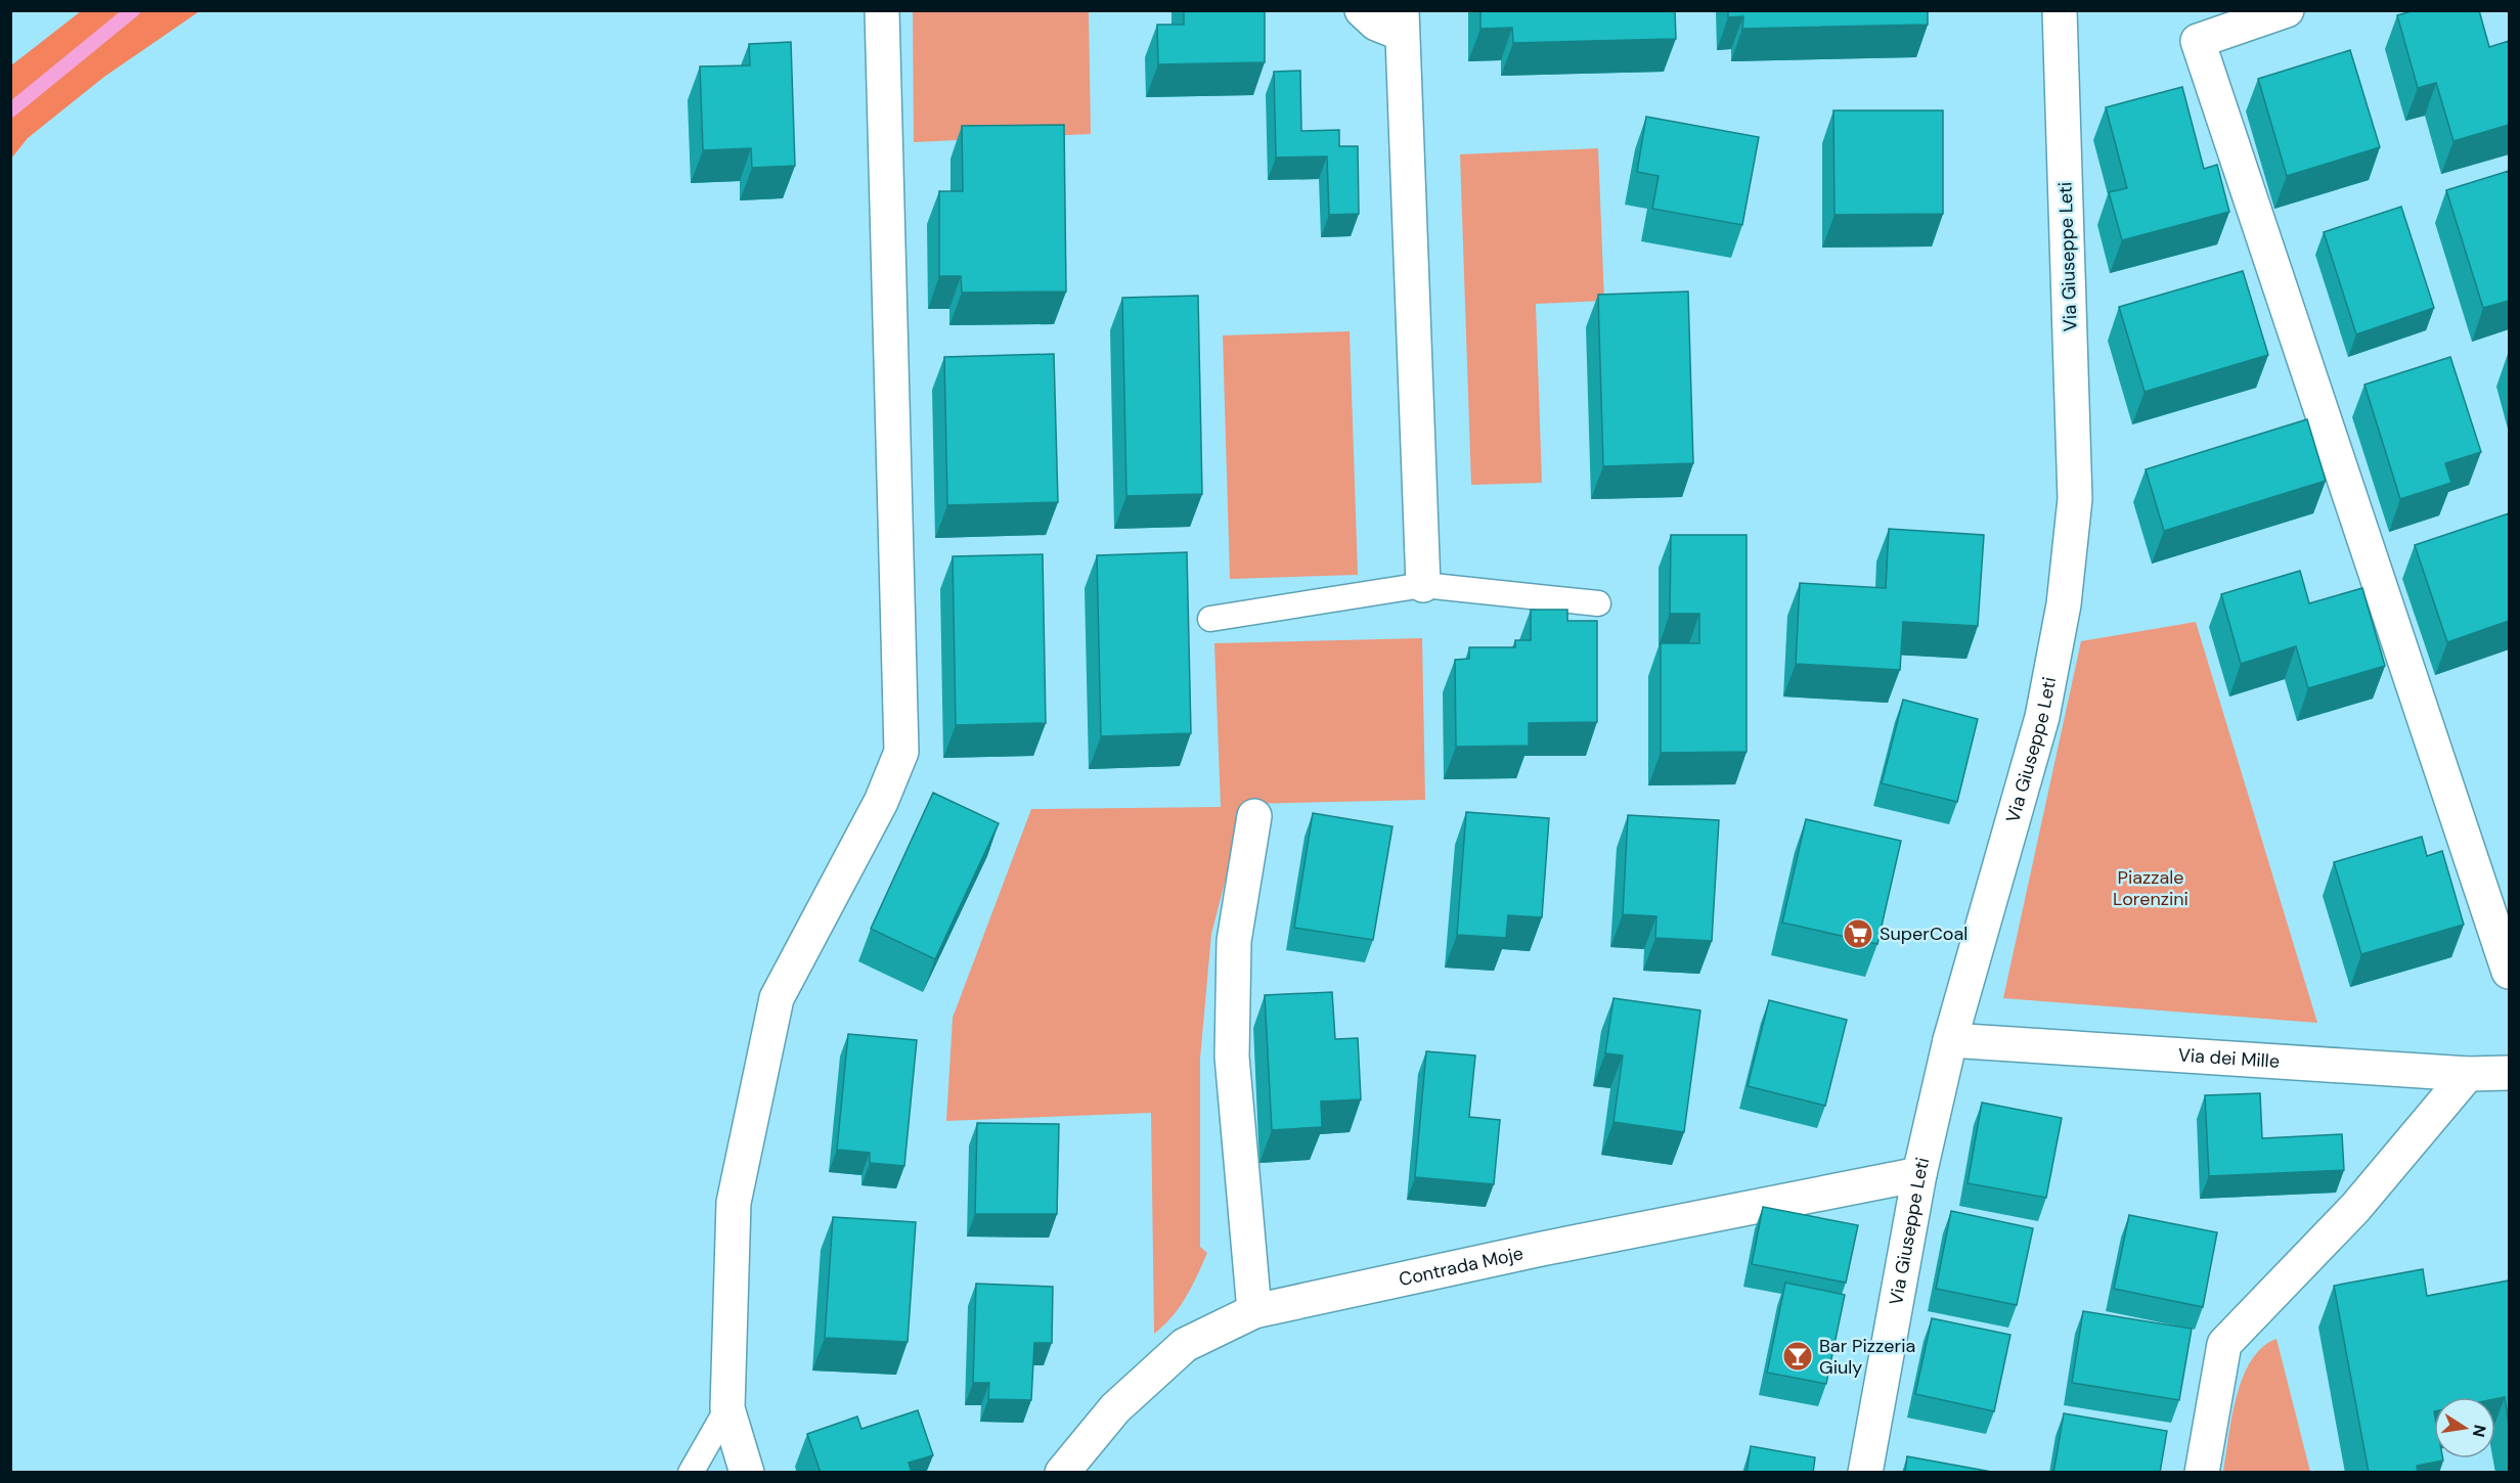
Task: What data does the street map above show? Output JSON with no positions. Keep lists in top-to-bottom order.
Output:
{
  "streets": {
    "street": ["Via Giuseppe Leti", "Via dei Mille", "Contrada Moje"]
  },
  "crossings": [
    ["Via Giuseppe Leti", "Via dei Mille"],
    ["Via Giuseppe Leti", "Contrada Moje"]
  ],
  "parks": ["Piazzale Lorenzini"],
  "places": {
    "supermarket": ["SuperCoal"],
    "bar": ["Bar Pizzeria Giuly"]
  },
  "north": "right"
}
